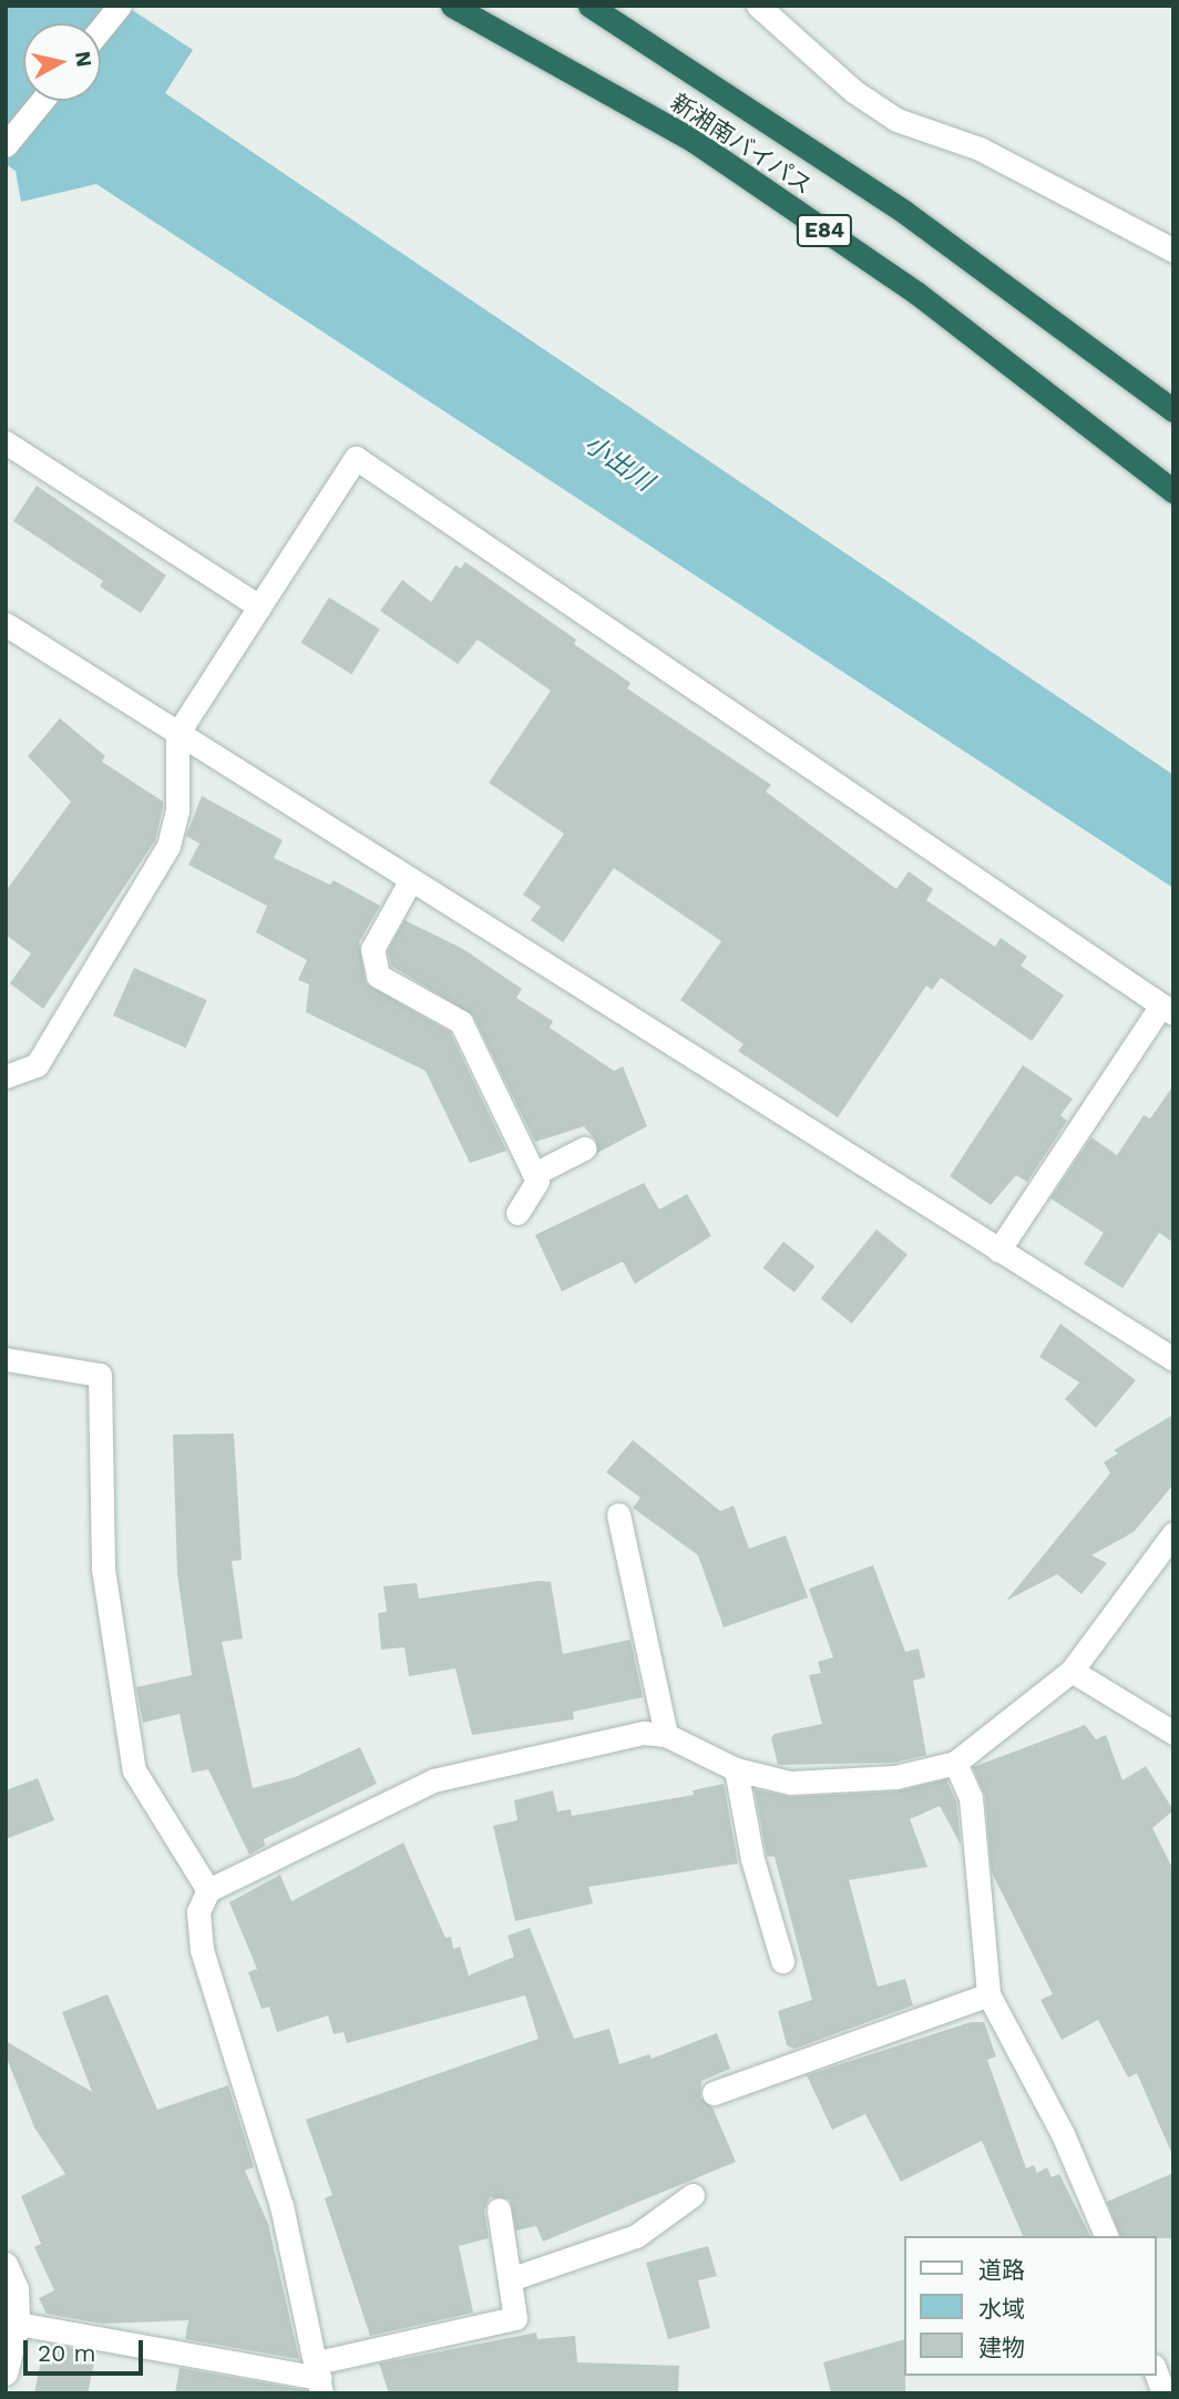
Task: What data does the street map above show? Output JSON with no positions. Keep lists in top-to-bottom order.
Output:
{
  "streets": {
    "highway": ["新湘南バイパス", "E84"]
  },
  "water": ["小出川"],
  "legend": ["道路", "水域", "建物"],
  "scale_bar": "20 m",
  "north": "right"
}
